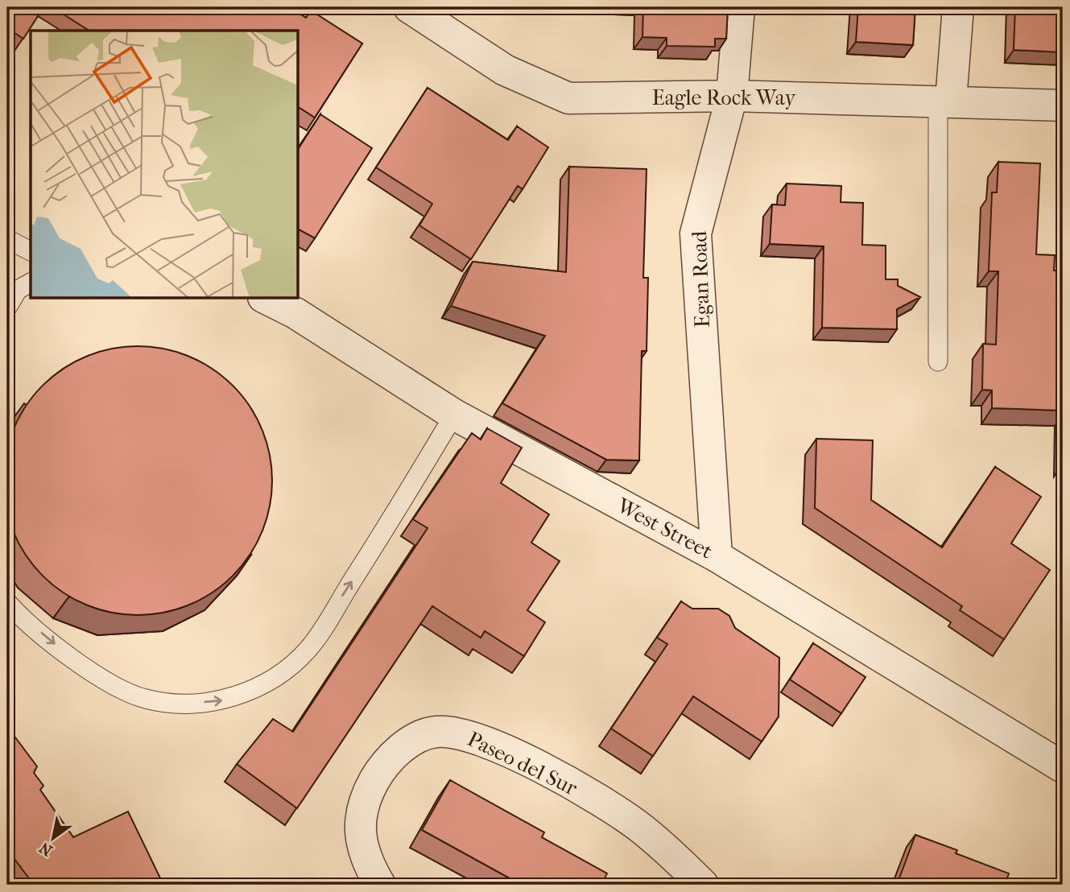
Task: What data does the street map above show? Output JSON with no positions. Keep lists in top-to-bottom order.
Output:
{
  "streets": {
    "street": [
      "Eagle Rock Way",
      "Egan Road",
      "West Street",
      "Paseo del Sur"
    ]
  },
  "crossings": [
    ["Eagle Rock Way", "Egan Road"],
    ["Egan Road", "West Street"]
  ],
  "north": "bottom left"
}
